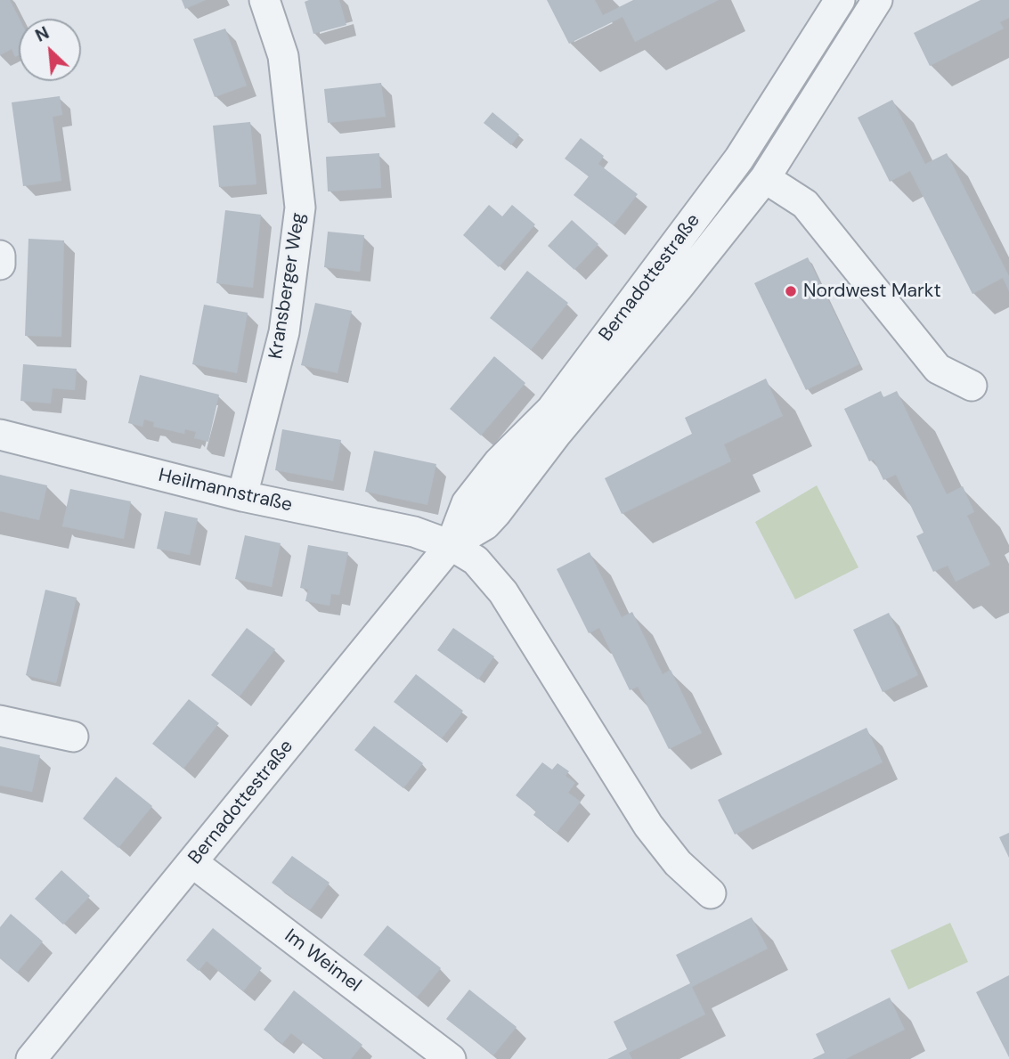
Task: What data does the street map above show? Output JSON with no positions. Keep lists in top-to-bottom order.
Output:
{
  "streets": {
    "street": [
      "Bernadottestraße",
      "Kransberger Weg",
      "Heilmannstraße",
      "Im Weimel"
    ]
  },
  "crossings": [
    ["Bernadottestraße", "Heilmannstraße"],
    ["Bernadottestraße", "Im Weimel"],
    ["Kransberger Weg", "Heilmannstraße"]
  ],
  "places": ["Nordwest Markt"],
  "north": "top left"
}
